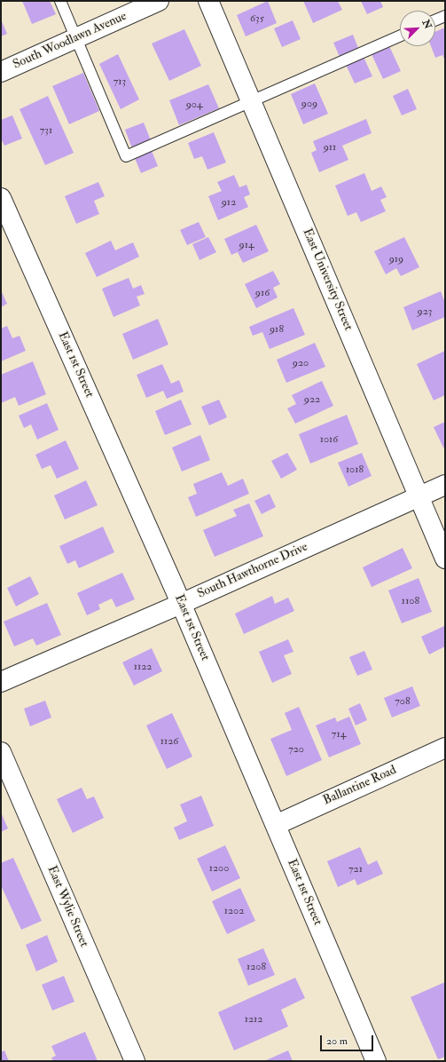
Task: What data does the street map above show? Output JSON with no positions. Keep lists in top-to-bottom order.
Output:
{
  "streets": {
    "street": [
      "South Woodlawn Avenue",
      "East University Street",
      "East 1st Street",
      "South Hawthorne Drive",
      "Ballantine Road",
      "East Wylie Street"
    ]
  },
  "crossings": [
    ["East University Street", "South Hawthorne Drive"],
    ["East 1st Street", "South Hawthorne Drive"],
    ["East 1st Street", "Ballantine Road"]
  ],
  "house_numbers": [
    "635",
    "713",
    "909",
    "904",
    "731",
    "911",
    "912",
    "914",
    "919",
    "916",
    "923",
    "918",
    "920",
    "922",
    "1016",
    "1018",
    "1108",
    "1122",
    "708",
    "714",
    "1126",
    "720",
    "1200",
    "721",
    "1202",
    "1208",
    "1212"
  ],
  "scale_bar": "20 m",
  "north": "top right"
}
